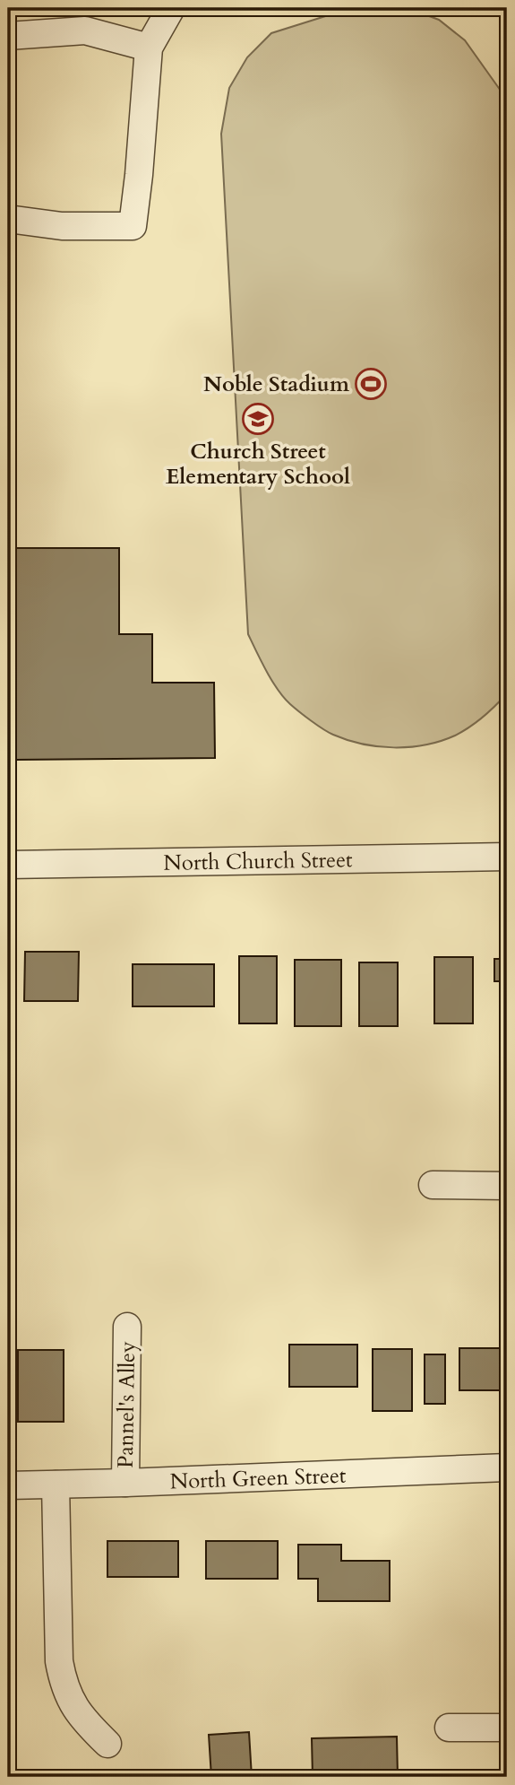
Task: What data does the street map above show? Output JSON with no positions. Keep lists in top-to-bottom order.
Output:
{
  "streets": {
    "street": ["North Church Street", "Pannel's Alley", "North Green Street"]
  },
  "crossings": [
    ["Pannel's Alley", "North Green Street"]
  ],
  "places": {
    "sports": ["Noble Stadium"],
    "school or university": ["Church Street Elementary School"]
  }
}
